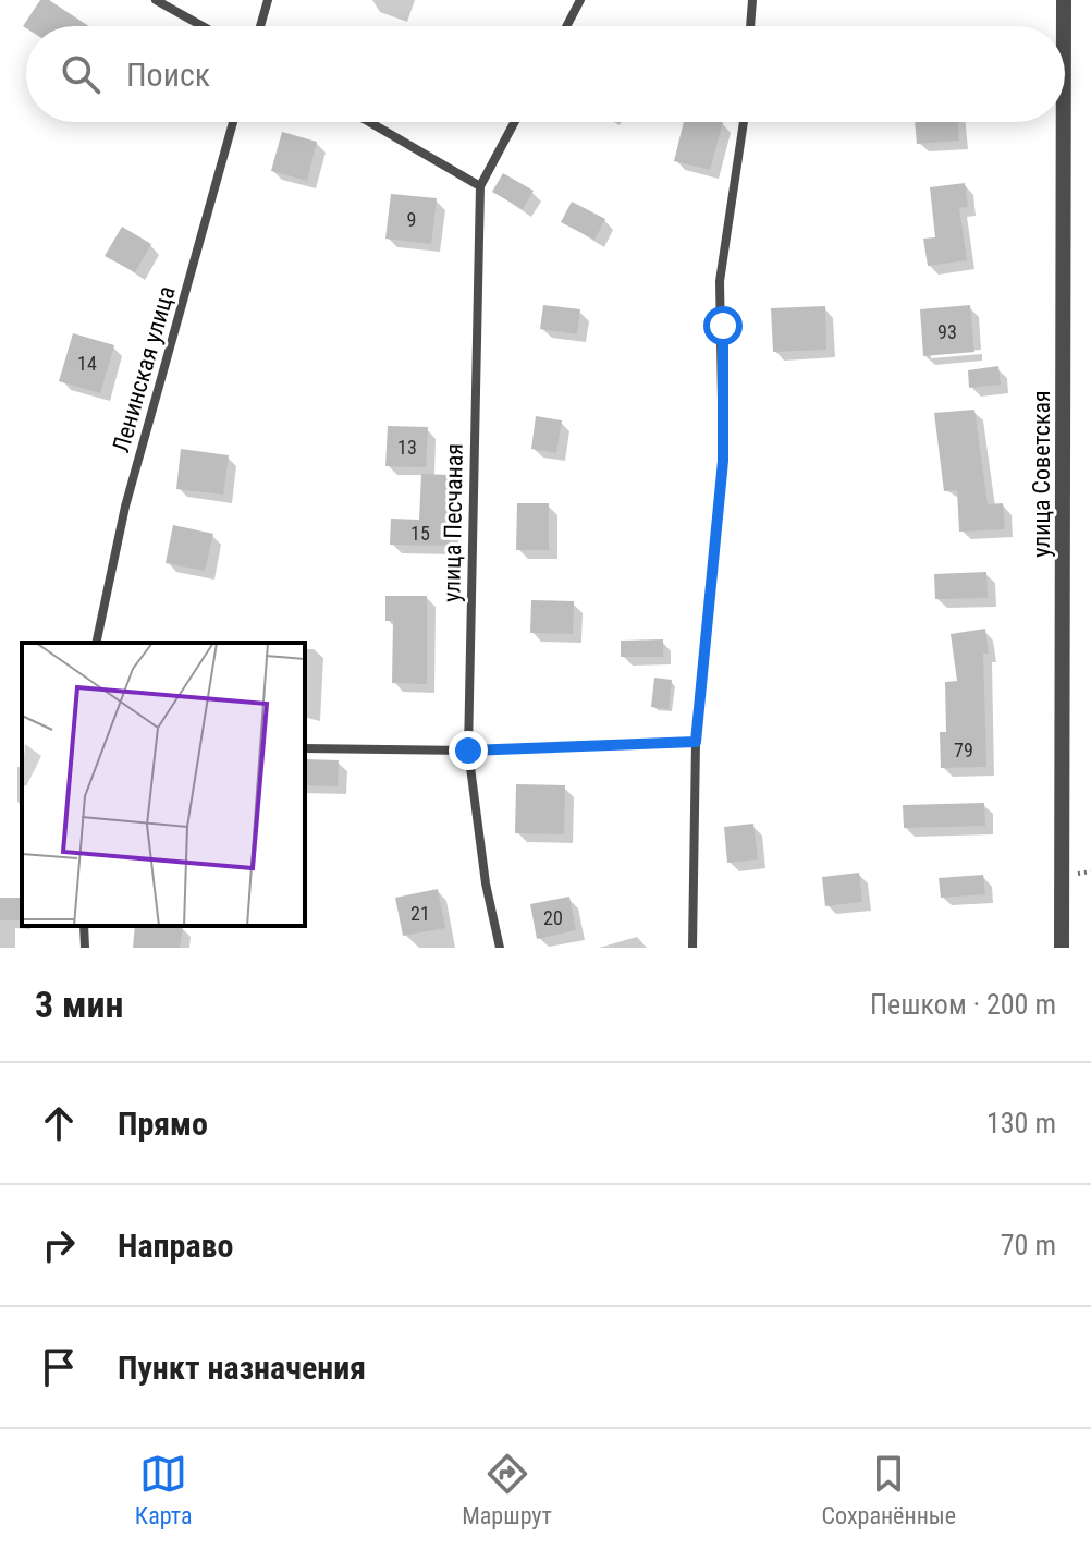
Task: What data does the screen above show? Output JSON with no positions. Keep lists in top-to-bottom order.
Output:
{
  "streets": {
    "street": ["Ленинская улица", "улица Советская", "улица Песчаная"]
  },
  "house_numbers": [
    "9",
    "93",
    "14",
    "13",
    "15",
    "79",
    "21",
    "20"
  ],
  "page": {
    "search": "Поиск",
    "heading": ["3 мин", "Пешком · 200 m"],
    "list": [
      ["Прямо", "130 m"],
      ["Направо", "70 m"],
      "Пункт назначения"
    ],
    "nav": ["Карта", "Маршрут", "Сохранённые"]
  }
}
